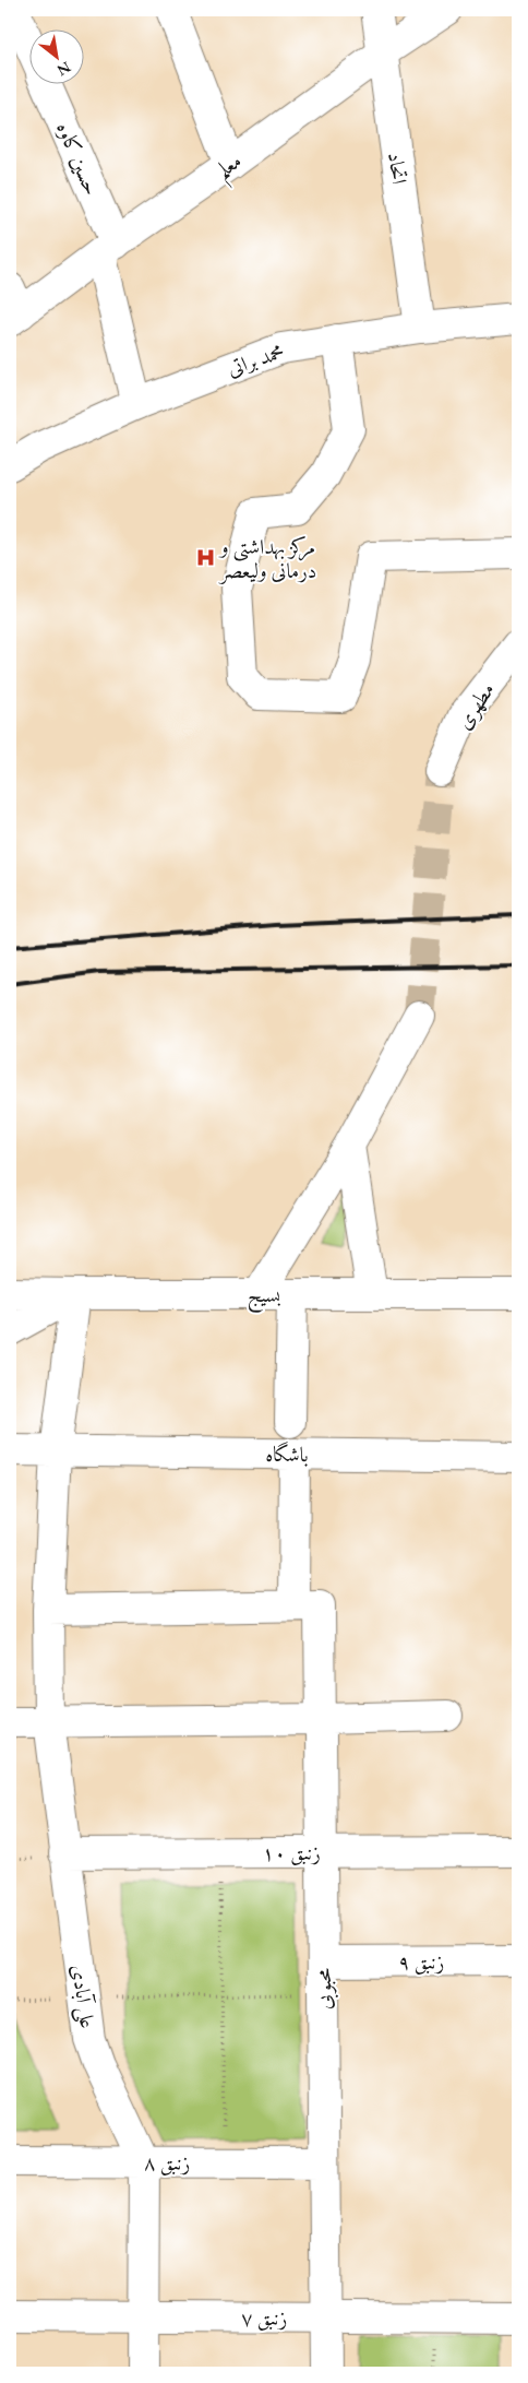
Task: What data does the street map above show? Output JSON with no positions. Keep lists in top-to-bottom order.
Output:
{
  "streets": {
    "street": [
      "حسین کاوه",
      "معلم",
      "اتحاد",
      "محمد براتی",
      "مطهری",
      "بسیج",
      "باشگاه",
      "زنبق ۱۰",
      "زنبق ۹",
      "محبوبی",
      "علی آبادی",
      "زنبق ۸",
      "زنبق ۷"
    ]
  },
  "crossings": [
    ["حسین کاوه", "معلم"],
    ["حسین کاوه", "محمد براتی"],
    ["معلم", "اتحاد"],
    ["اتحاد", "محمد براتی"],
    ["بسیج", "علی آبادی"],
    ["باشگاه", "محبوبی"],
    ["باشگاه", "علی آبادی"],
    ["زنبق ۱۰", "محبوبی"],
    ["زنبق ۱۰", "علی آبادی"],
    ["زنبق ۹", "محبوبی"],
    ["محبوبی", "زنبق ۸"],
    ["محبوبی", "زنبق ۷"],
    ["علی آبادی", "زنبق ۸"],
    ["علی آبادی", "زنبق ۷"]
  ],
  "places": {
    "hospital": ["مرکز بهداشتی و درمانی ولیعصر"]
  },
  "north": "bottom right"
}
